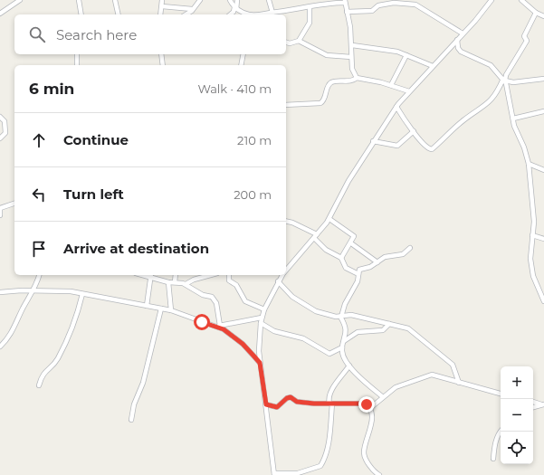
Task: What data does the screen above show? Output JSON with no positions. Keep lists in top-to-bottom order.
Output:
{
  "page": {
    "search": "Search here",
    "heading": ["6 min", "Walk · 410 m"],
    "list": [
      ["Continue", "210 m"],
      ["Turn left", "200 m"],
      "Arrive at destination"
    ],
    "map_buttons": ["+", "−"]
  }
}
